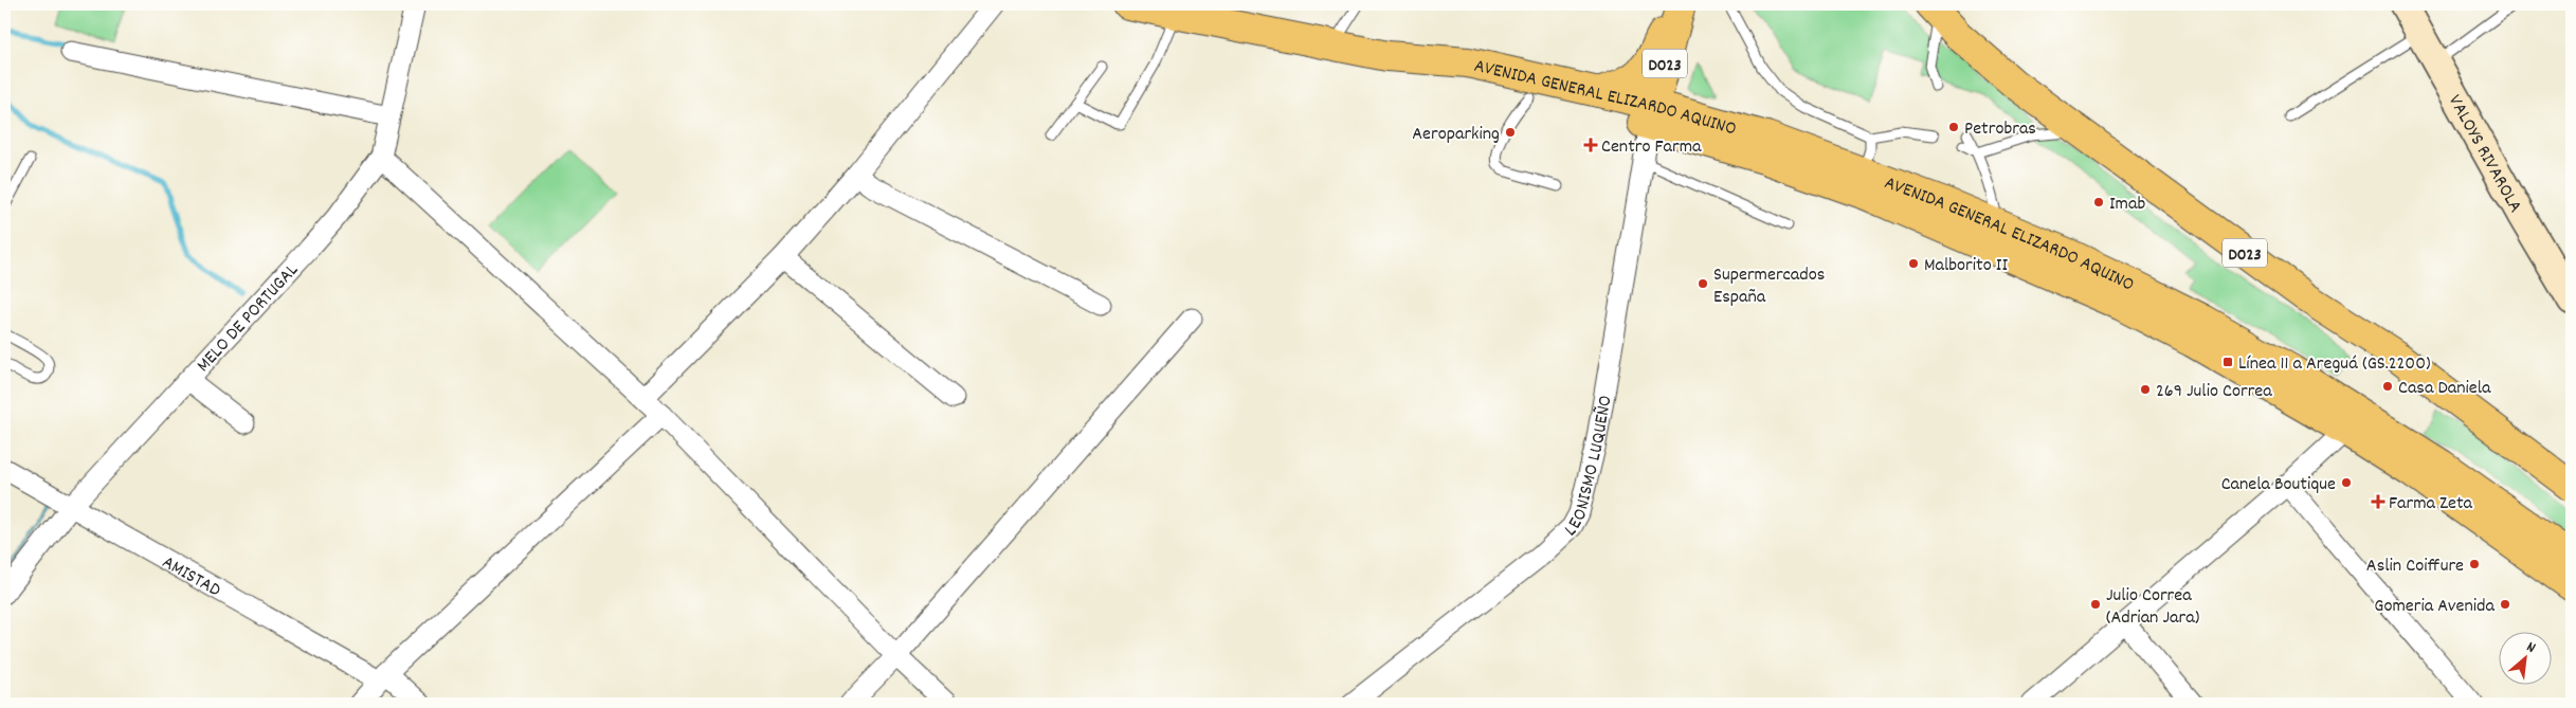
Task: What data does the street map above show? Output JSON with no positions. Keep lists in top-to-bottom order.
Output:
{
  "streets": {
    "main road": ["D023", "AVENIDA GENERAL ELIZARDO AQUINO"],
    "street": [
      "VALOYS RIVAROLA",
      "MELO DE PORTUGAL",
      "LEONISMO LUQUEÑO",
      "AMISTAD"
    ]
  },
  "crossings": [
    ["D023", "AVENIDA GENERAL ELIZARDO AQUINO"],
    ["D023", "LEONISMO LUQUEÑO"],
    ["AVENIDA GENERAL ELIZARDO AQUINO", "LEONISMO LUQUEÑO"],
    ["MELO DE PORTUGAL", "AMISTAD"]
  ],
  "places": {
    "other": [
      "Petrobras",
      "Aeroparking",
      "Imab",
      "Malborito II",
      "Supermercados España",
      "Casa Daniela",
      "269 Julio Correa",
      "Canela Boutique",
      "Aslin Coiffure",
      "Julio Correa (Adrian Jara)",
      "Gomeria Avenida"
    ],
    "health": ["Centro Farma", "Farma Zeta"],
    "transit": ["Línea 11 a Areguá (GS.2200)"]
  },
  "north": "top right"
}
